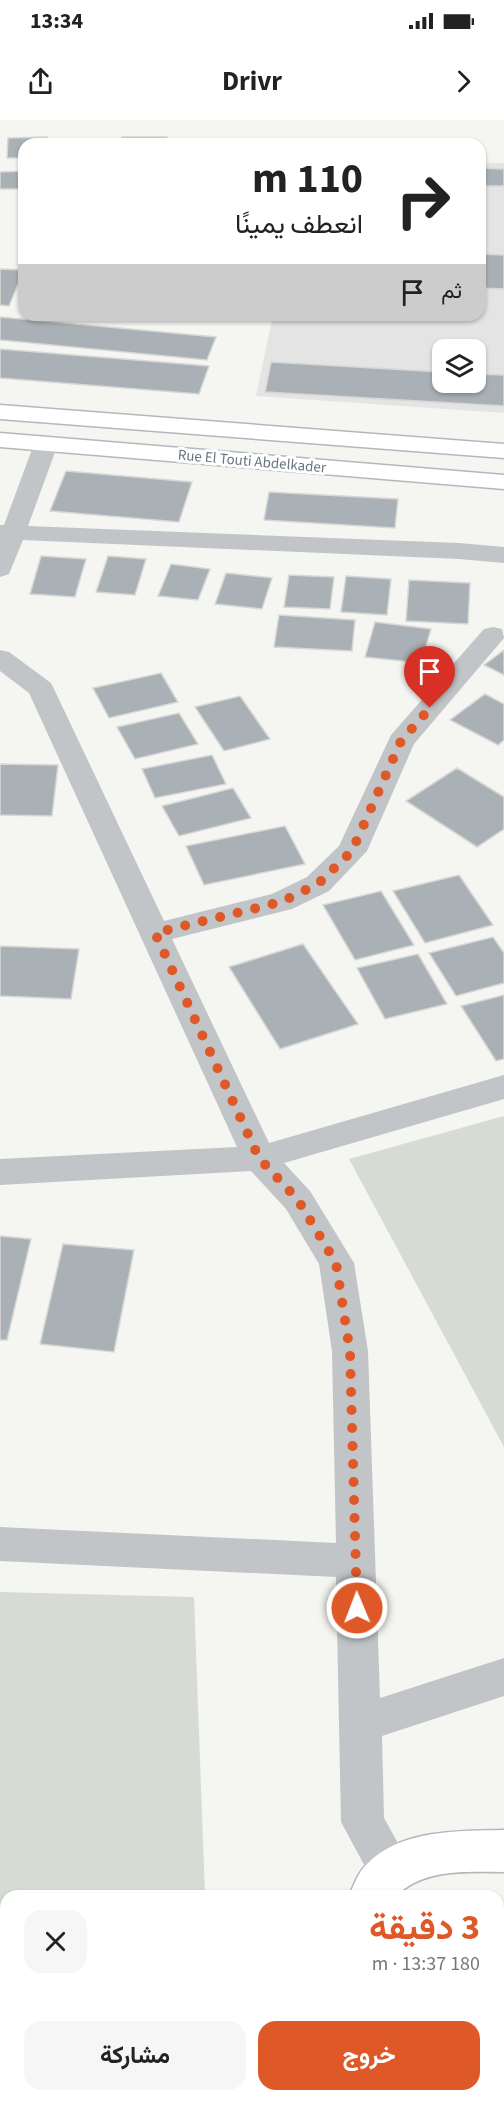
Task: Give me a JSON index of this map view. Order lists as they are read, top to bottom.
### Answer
{
  "streets": {
    "street": ["Rue El Touti Abdelkader"]
  },
  "page": {
    "status": "13:34",
    "header": "Drivr",
    "turn": ["110 m", "انعطف يمينًا"],
    "then": "ثم",
    "heading": ["3 دقيقة", "180 m · 13:37"],
    "buttons": ["خروج", "مشاركة"]
  }
}
